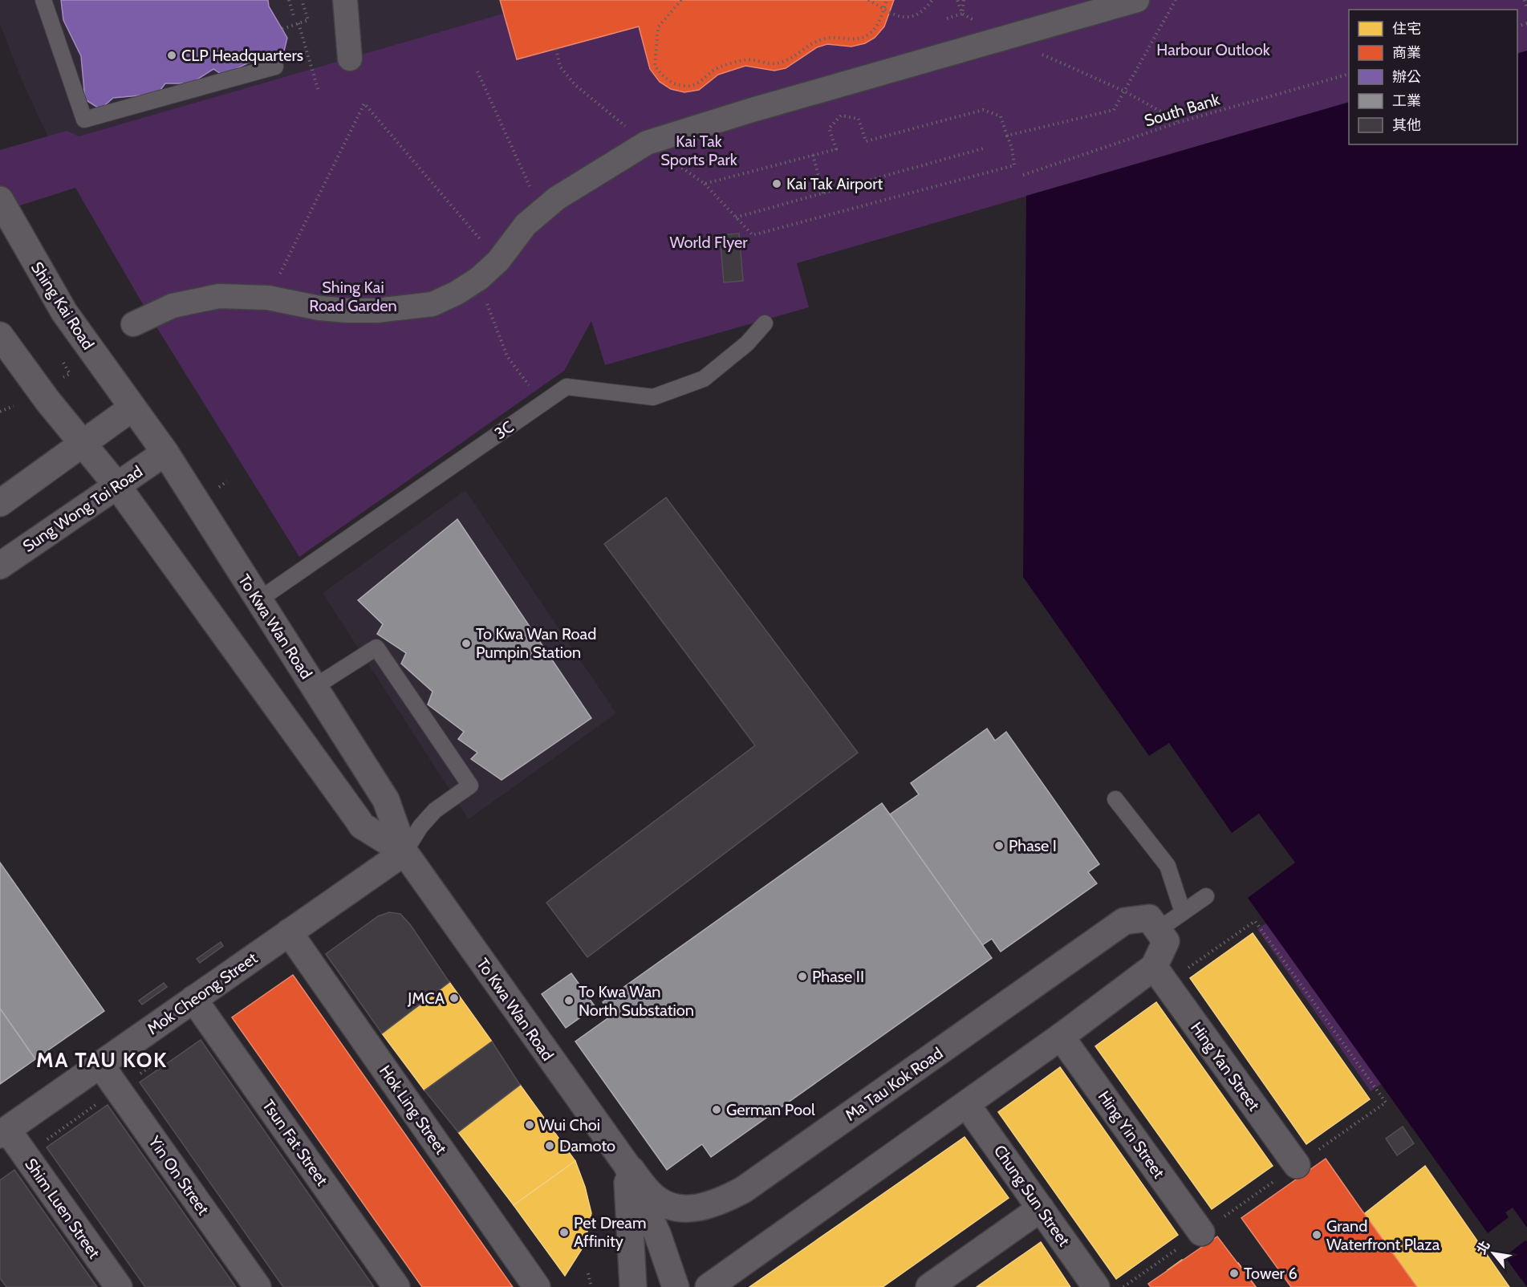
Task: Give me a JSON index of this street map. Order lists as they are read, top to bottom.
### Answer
{
  "streets": {
    "street": [
      "Shing Kai Road",
      "Sung Wong Toi Road",
      "To Kwa Wan Road",
      "Mok Cheong Street",
      "Hing Yan Street",
      "Ma Tau Kok Road",
      "Hok Ling Street",
      "Hing Yin Street",
      "Tsun Fat Street",
      "Yin On Street",
      "Chung Sun Street",
      "Shim Luen Street"
    ],
    "lane": ["3C"],
    "path": ["South Bank"]
  },
  "crossings": [
    ["Shing Kai Road", "To Kwa Wan Road"],
    ["3C", "To Kwa Wan Road"],
    ["Sung Wong Toi Road", "To Kwa Wan Road"],
    ["To Kwa Wan Road", "Mok Cheong Street"],
    ["To Kwa Wan Road", "Ma Tau Kok Road"],
    ["Mok Cheong Street", "Hok Ling Street"],
    ["Mok Cheong Street", "Tsun Fat Street"],
    ["Mok Cheong Street", "Yin On Street"],
    ["Mok Cheong Street", "Shim Luen Street"]
  ],
  "districts": ["MA TAU KOK"],
  "parks": [
    "Harbour Outlook",
    "Kai Tak Sports Park",
    "World Flyer",
    "Shing Kai Road Garden"
  ],
  "places": [
    "CLP Headquarters",
    "Kai Tak Airport",
    "To Kwa Wan Road Pumpin Station",
    "Phase I",
    "Phase II",
    "JMCA",
    "To Kwa Wan North Substation",
    "German Pool",
    "Wui Choi",
    "Damoto",
    "Pet Dream Affinity",
    "Grand Waterfront Plaza",
    "Tower 6"
  ],
  "legend": [
    "住宅",
    "商業",
    "辦公",
    "工業",
    "其他"
  ],
  "north": "top left"
}
